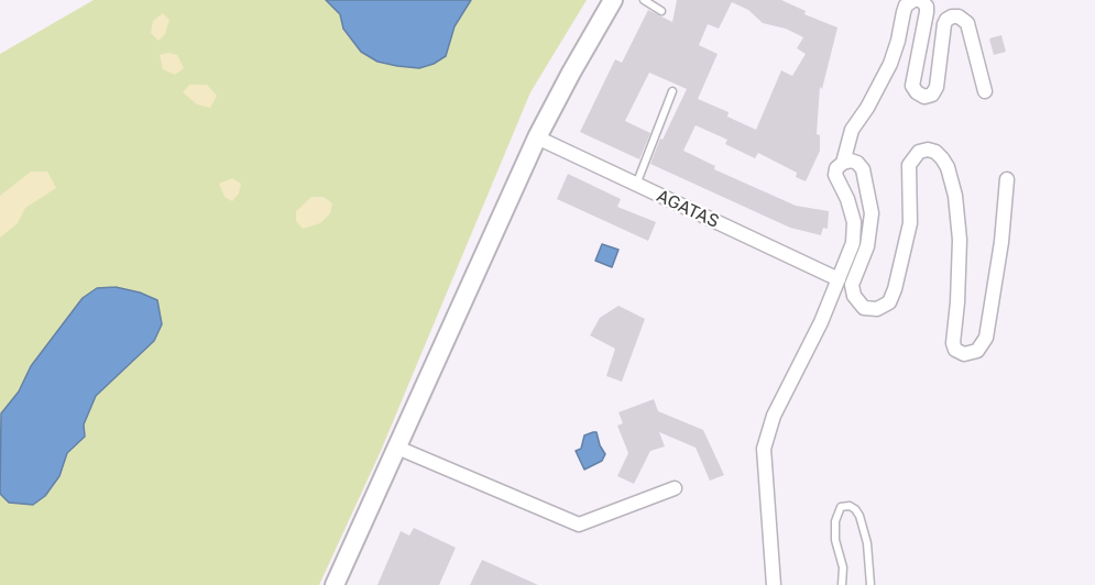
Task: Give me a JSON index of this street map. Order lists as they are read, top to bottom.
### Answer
{
  "streets": {
    "street": ["AGATAS"]
  }
}
